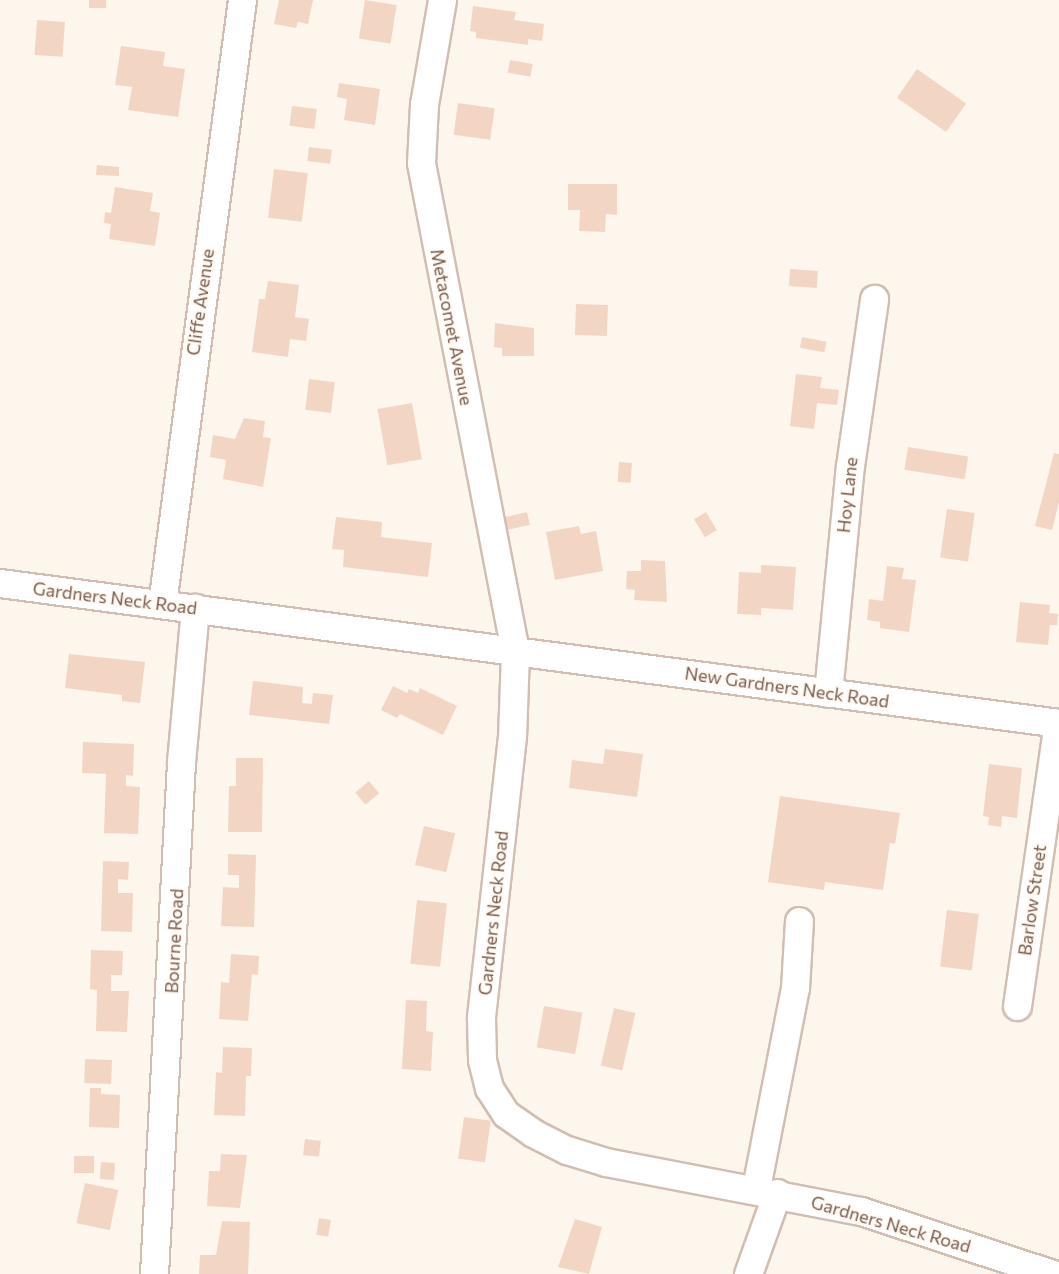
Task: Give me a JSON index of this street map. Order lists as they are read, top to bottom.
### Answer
{
  "streets": {
    "street": [
      "Cliffe Avenue",
      "Metacomet Avenue",
      "Hoy Lane",
      "Gardners Neck Road",
      "New Gardners Neck Road",
      "Barlow Street",
      "Bourne Road"
    ]
  },
  "crossings": [
    ["Cliffe Avenue", "Gardners Neck Road"],
    ["Metacomet Avenue", "Gardners Neck Road"],
    ["Metacomet Avenue", "New Gardners Neck Road"],
    ["Hoy Lane", "New Gardners Neck Road"],
    ["Gardners Neck Road", "New Gardners Neck Road"],
    ["Gardners Neck Road", "Bourne Road"],
    ["New Gardners Neck Road", "Barlow Street"]
  ]
}
